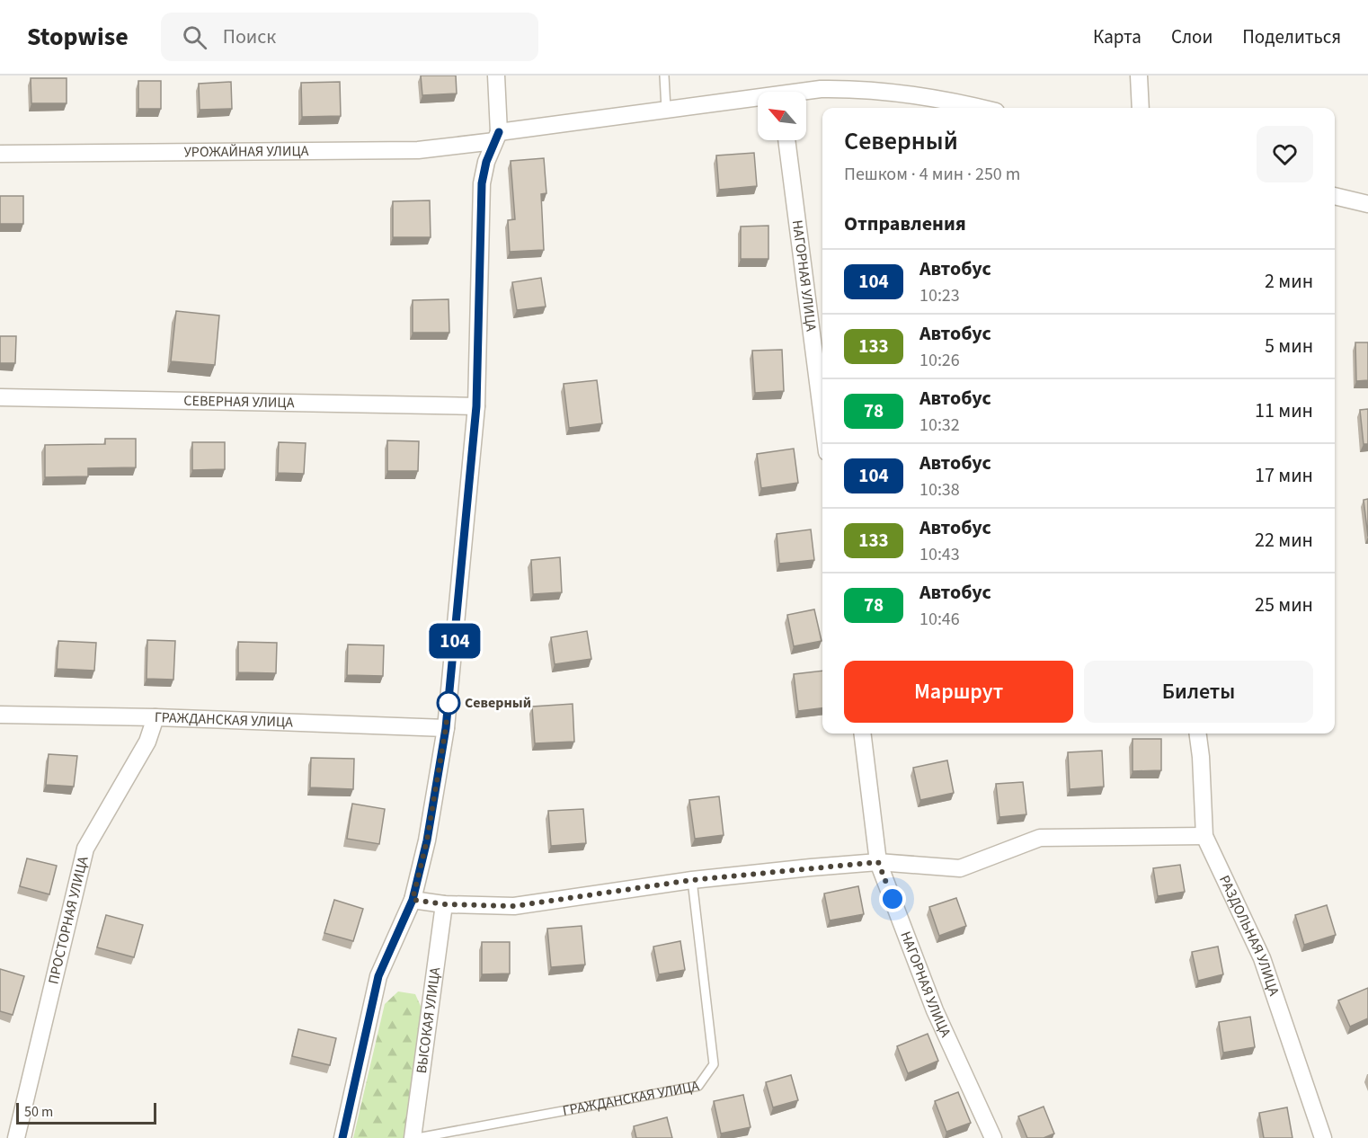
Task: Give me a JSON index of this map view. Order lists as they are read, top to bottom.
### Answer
{
  "streets": {
    "street": [
      "УРОЖАЙНАЯ УЛИЦА",
      "НАГОРНАЯ УЛИЦА",
      "СЕВЕРНАЯ УЛИЦА",
      "ГРАЖДАНСКАЯ УЛИЦА",
      "ПРОСТОРНАЯ УЛИЦА",
      "РАЗДОЛЬНАЯ УЛИЦА",
      "ВЫСОКАЯ УЛИЦА"
    ]
  },
  "crossings": [
    ["ГРАЖДАНСКАЯ УЛИЦА", "ПРОСТОРНАЯ УЛИЦА"]
  ],
  "places": ["Северный"],
  "lines": ["bus line 104"],
  "scale_bar": "50 m",
  "north": "top left",
  "page": {
    "header": "Stopwise",
    "search": "Поиск",
    "nav": ["Карта", "Слои", "Поделиться"],
    "on_map": "104",
    "heading": [
      ["Северный", "Пешком · 4 мин · 250 m"],
      "Отправления"
    ],
    "list": [
      {
        "mark": "104",
        "name": "Автобус",
        "note": "10:23",
        "value": "2 мин"
      },
      {
        "mark": "133",
        "name": "Автобус",
        "note": "10:26",
        "value": "5 мин"
      },
      {
        "mark": "78",
        "name": "Автобус",
        "note": "10:32",
        "value": "11 мин"
      },
      {
        "mark": "104",
        "name": "Автобус",
        "note": "10:38",
        "value": "17 мин"
      },
      {
        "mark": "133",
        "name": "Автобус",
        "note": "10:43",
        "value": "22 мин"
      },
      {
        "mark": "78",
        "name": "Автобус",
        "note": "10:46",
        "value": "25 мин"
      }
    ],
    "buttons": ["Маршрут", "Билеты"],
    "scale": "50 m"
  }
}
